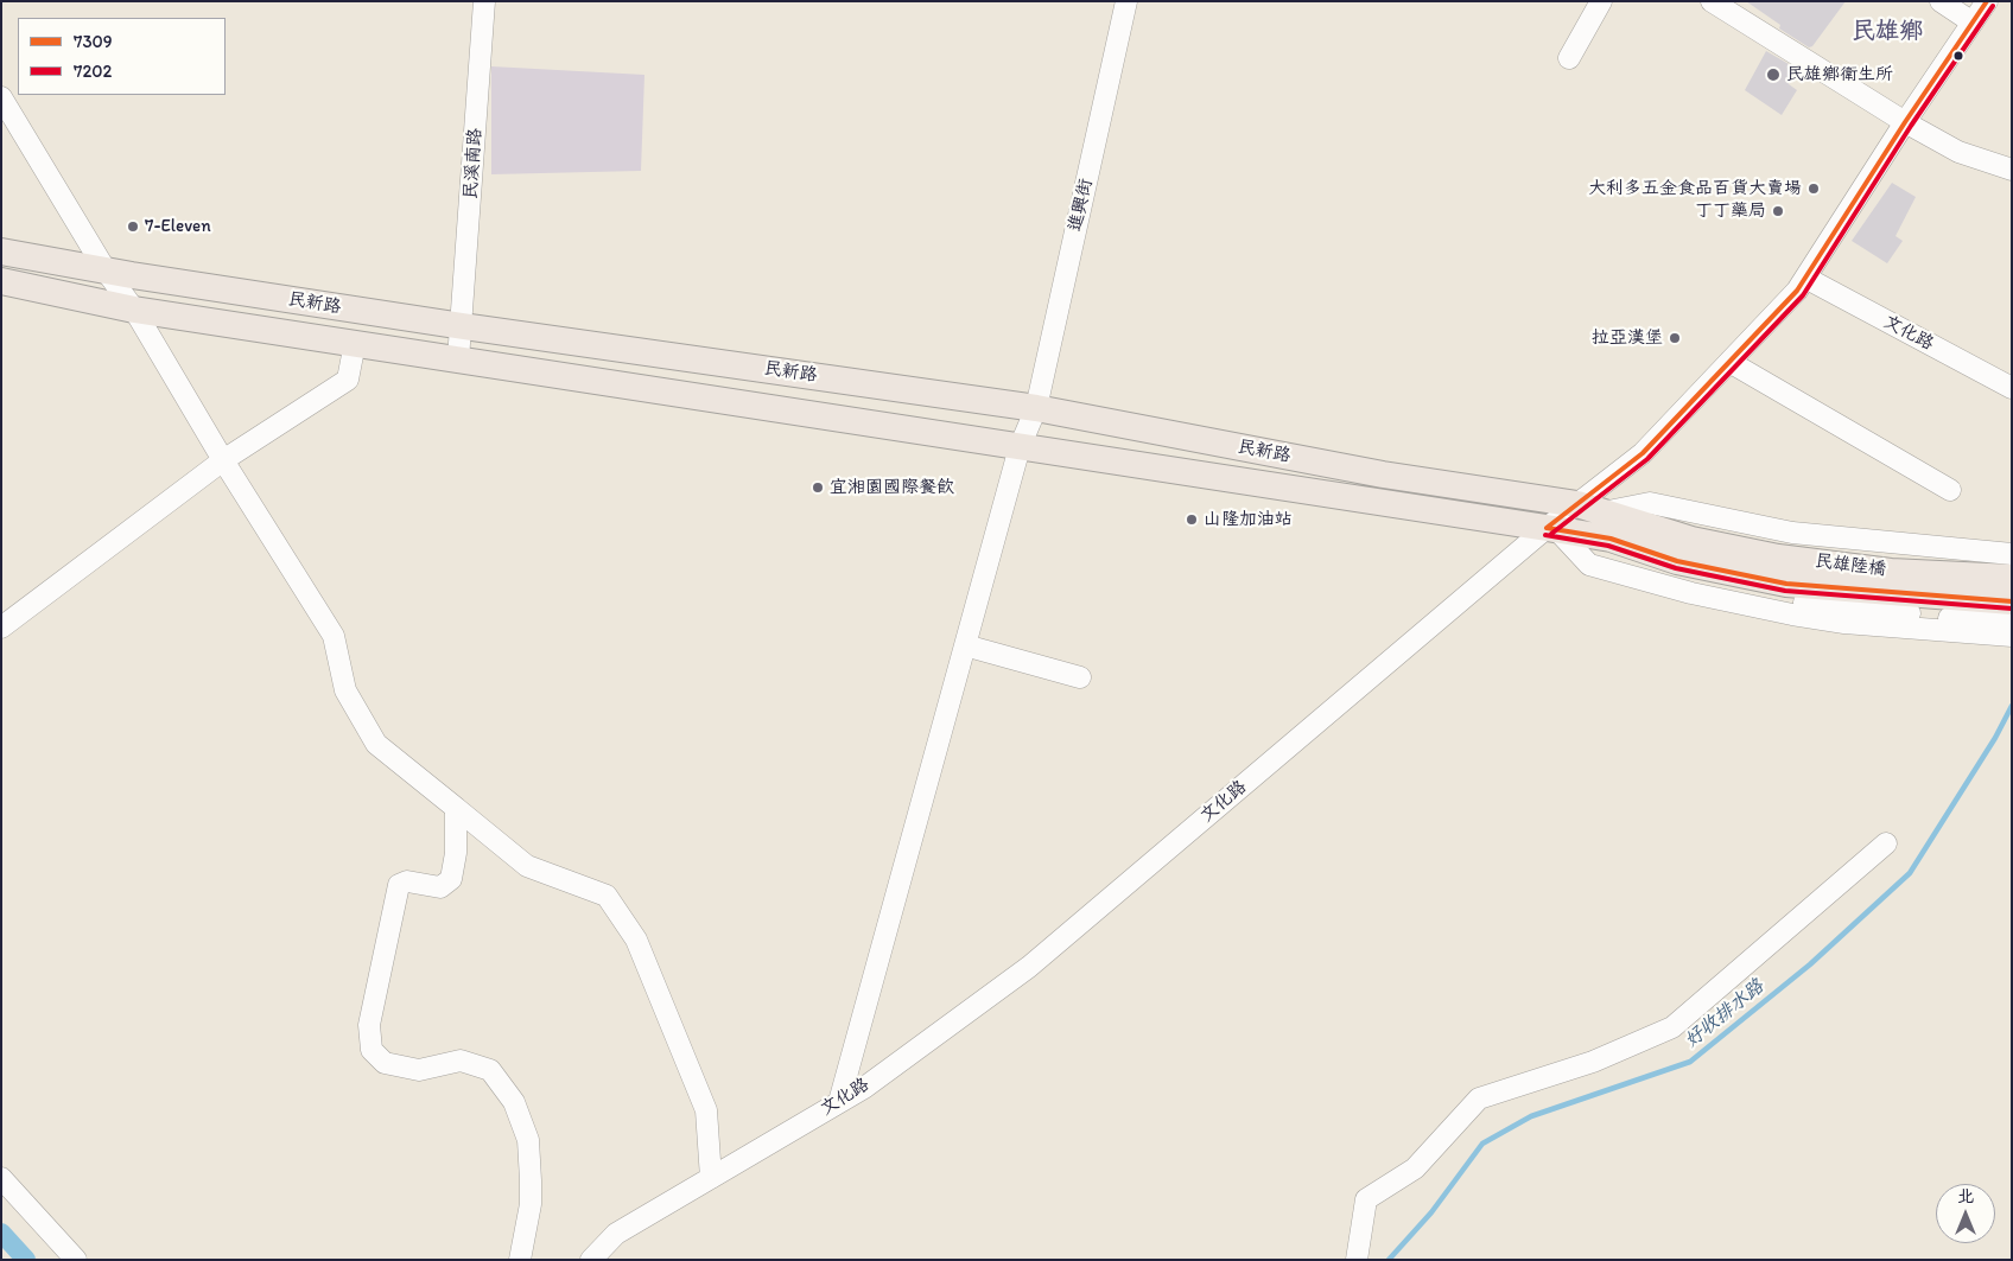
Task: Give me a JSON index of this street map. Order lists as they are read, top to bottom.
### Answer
{
  "streets": {
    "main road": ["民新路", "民雄陸橋"],
    "street": ["民溪南路", "進興街", "文化路"]
  },
  "crossings": [
    ["民溪南路", "民新路"],
    ["進興街", "民新路"],
    ["進興街", "文化路"],
    ["民新路", "文化路"],
    ["民新路", "民雄陸橋"]
  ],
  "districts": ["民雄鄉"],
  "water": ["好收排水路"],
  "places": [
    "民雄鄉衛生所",
    "大利多五金食品百貨大賣場",
    "丁丁藥局",
    "7-Eleven",
    "拉亞漢堡",
    "宜湘園國際餐飲",
    "山隆加油站"
  ],
  "lines": ["transit line 7309", "transit line 7202"],
  "legend": ["7309", "7202"],
  "north": "top"
}
